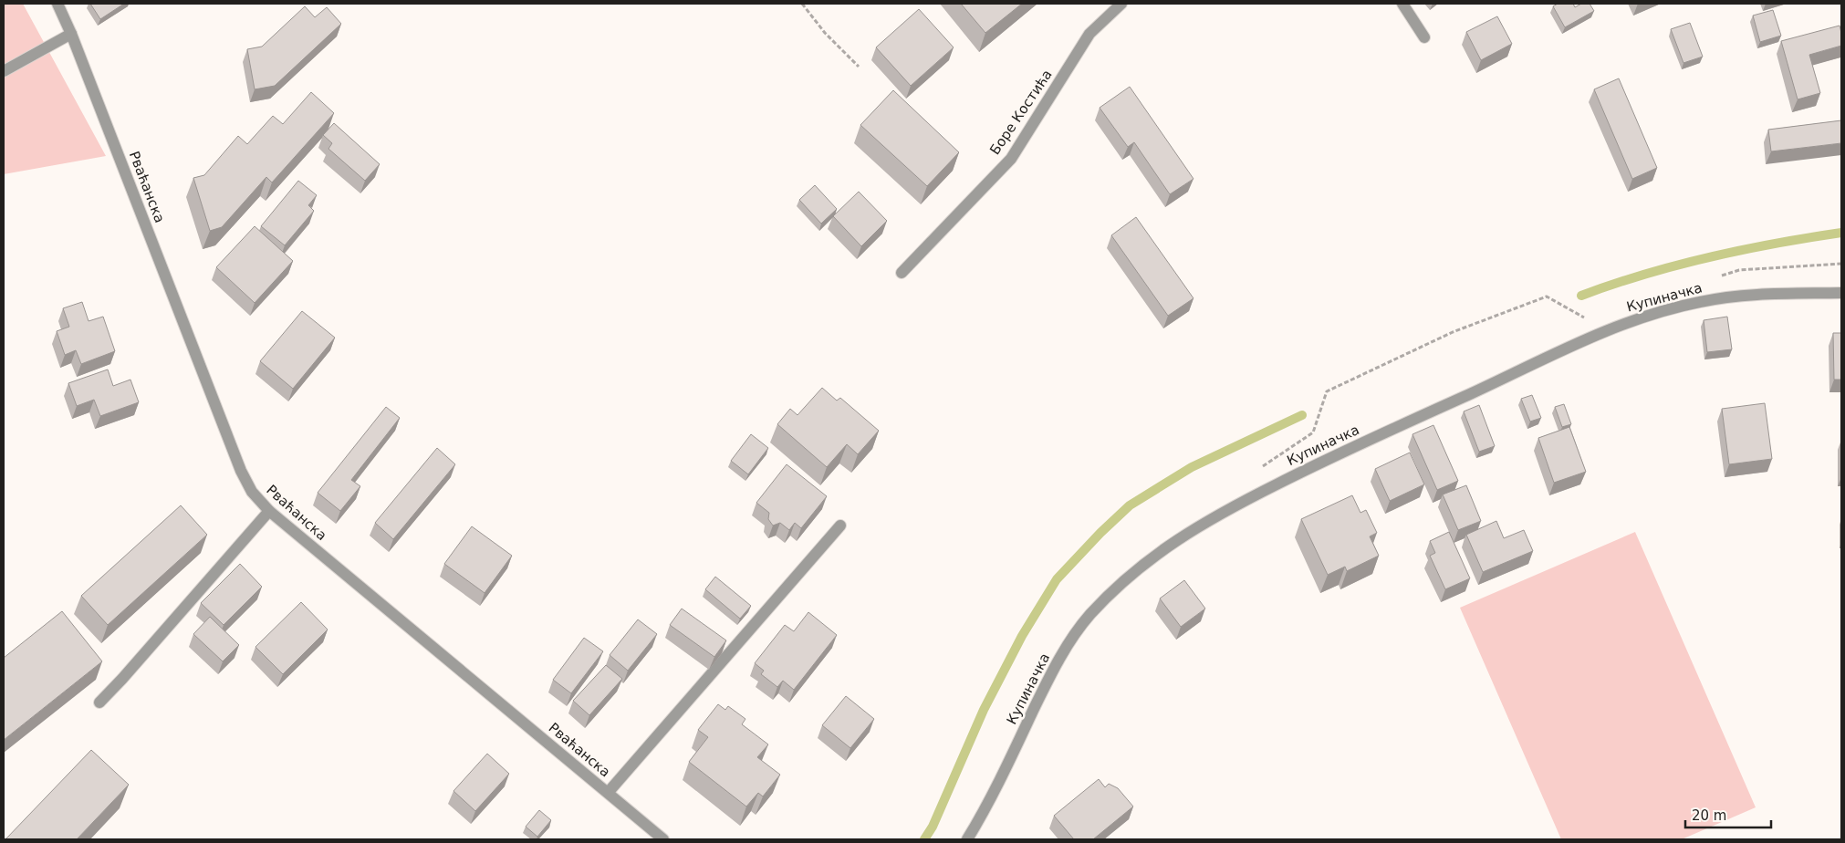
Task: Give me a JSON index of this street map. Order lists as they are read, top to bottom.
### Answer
{
  "streets": {
    "street": ["Боре Костића", "Рваћанска", "Купиначка"]
  },
  "scale_bar": "20 m"
}
